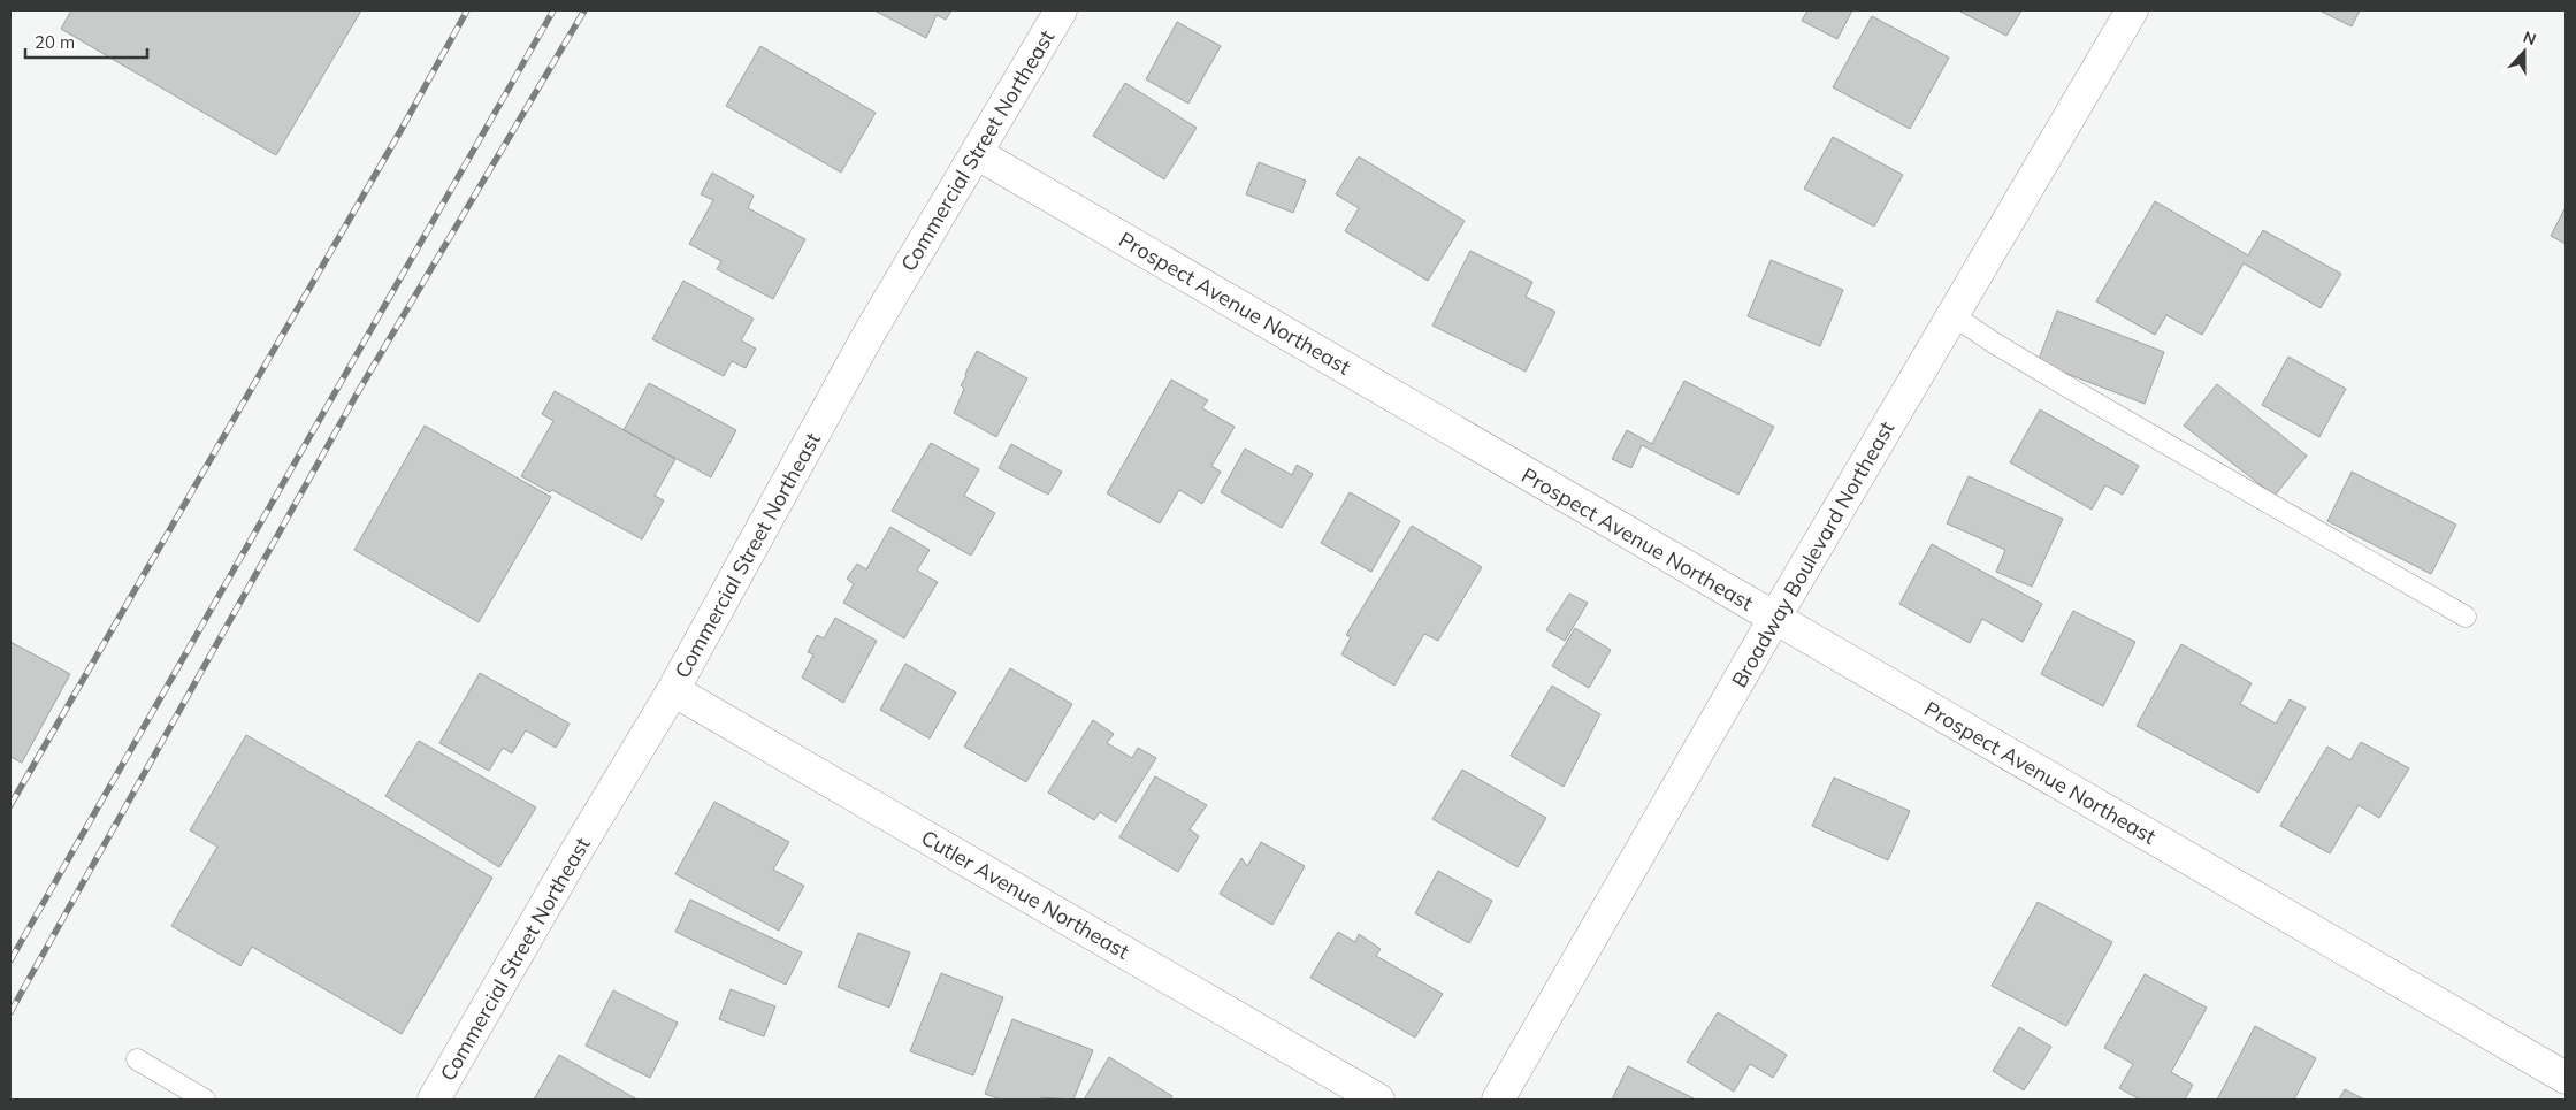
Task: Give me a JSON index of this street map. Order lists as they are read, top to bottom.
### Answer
{
  "streets": {
    "street": [
      "Commercial Street Northeast",
      "Prospect Avenue Northeast",
      "Broadway Boulevard Northeast",
      "Cutler Avenue Northeast"
    ]
  },
  "crossings": [
    ["Commercial Street Northeast", "Prospect Avenue Northeast"],
    ["Commercial Street Northeast", "Cutler Avenue Northeast"],
    ["Prospect Avenue Northeast", "Broadway Boulevard Northeast"]
  ],
  "scale_bar": "20 m",
  "north": "top"
}
